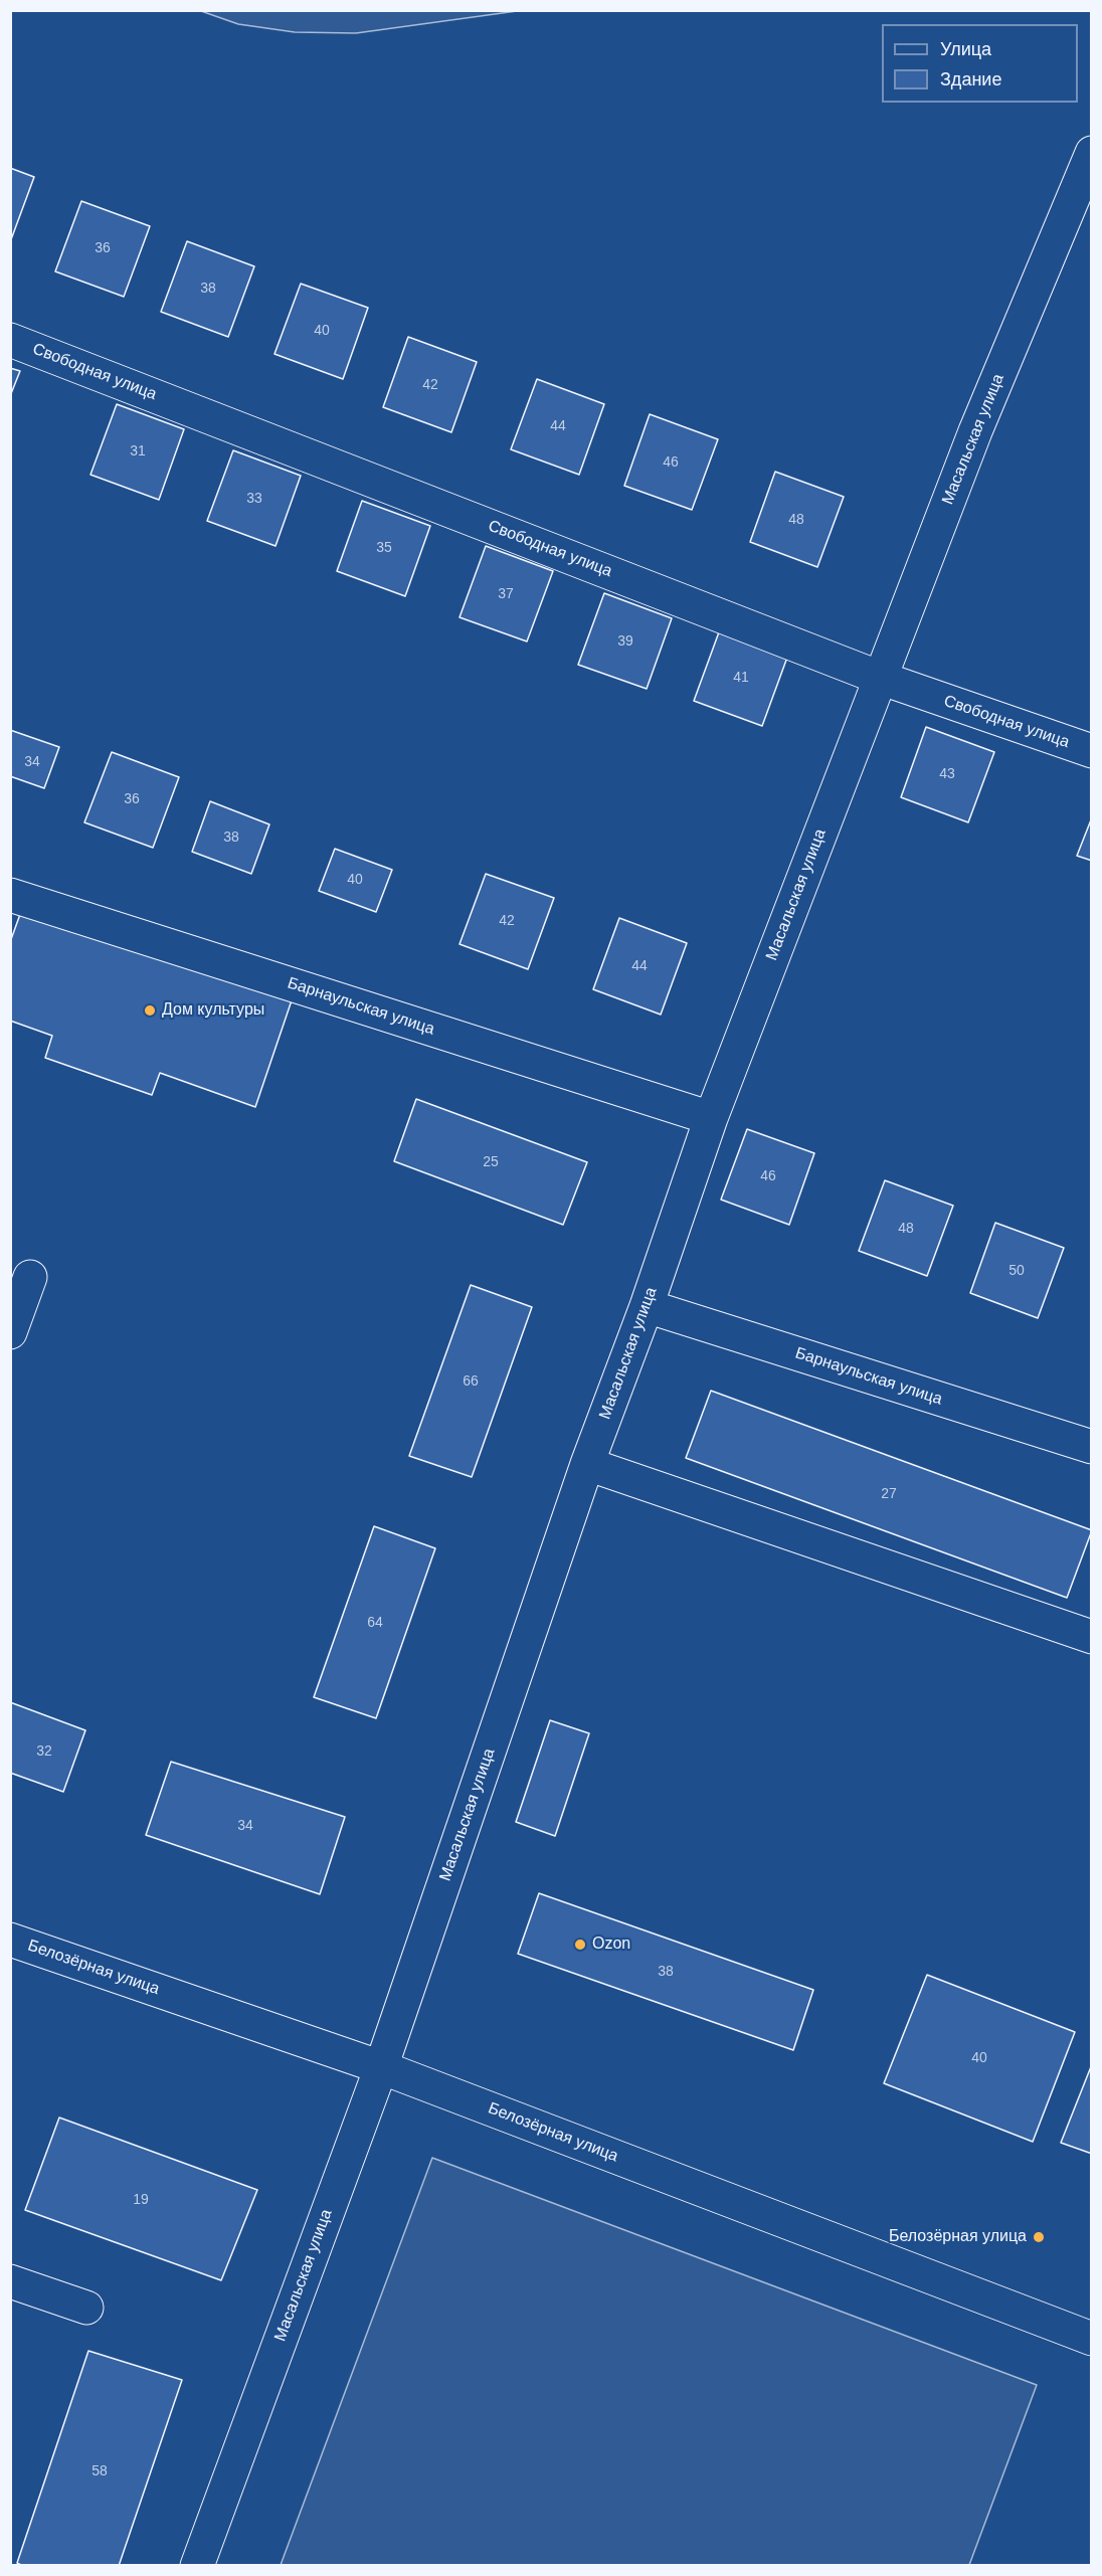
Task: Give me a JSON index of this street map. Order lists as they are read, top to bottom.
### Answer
{
  "streets": {
    "street": [
      "Свободная улица",
      "Масальская улица",
      "Барнаульская улица",
      "Белозёрная улица"
    ]
  },
  "crossings": [
    ["Свободная улица", "Масальская улица"],
    ["Масальская улица", "Барнаульская улица"],
    ["Масальская улица", "Белозёрная улица"]
  ],
  "places": ["Дом культуры", "Ozon", "Белозёрная улица"],
  "house_numbers": [
    "36",
    "38",
    "40",
    "42",
    "44",
    "31",
    "46",
    "33",
    "48",
    "35",
    "37",
    "39",
    "41",
    "34",
    "43",
    "36",
    "38",
    "40",
    "42",
    "44",
    "25",
    "46",
    "48",
    "50",
    "66",
    "27",
    "64",
    "32",
    "34",
    "38",
    "40",
    "19",
    "58"
  ],
  "legend": ["Улица", "Здание"]
}
